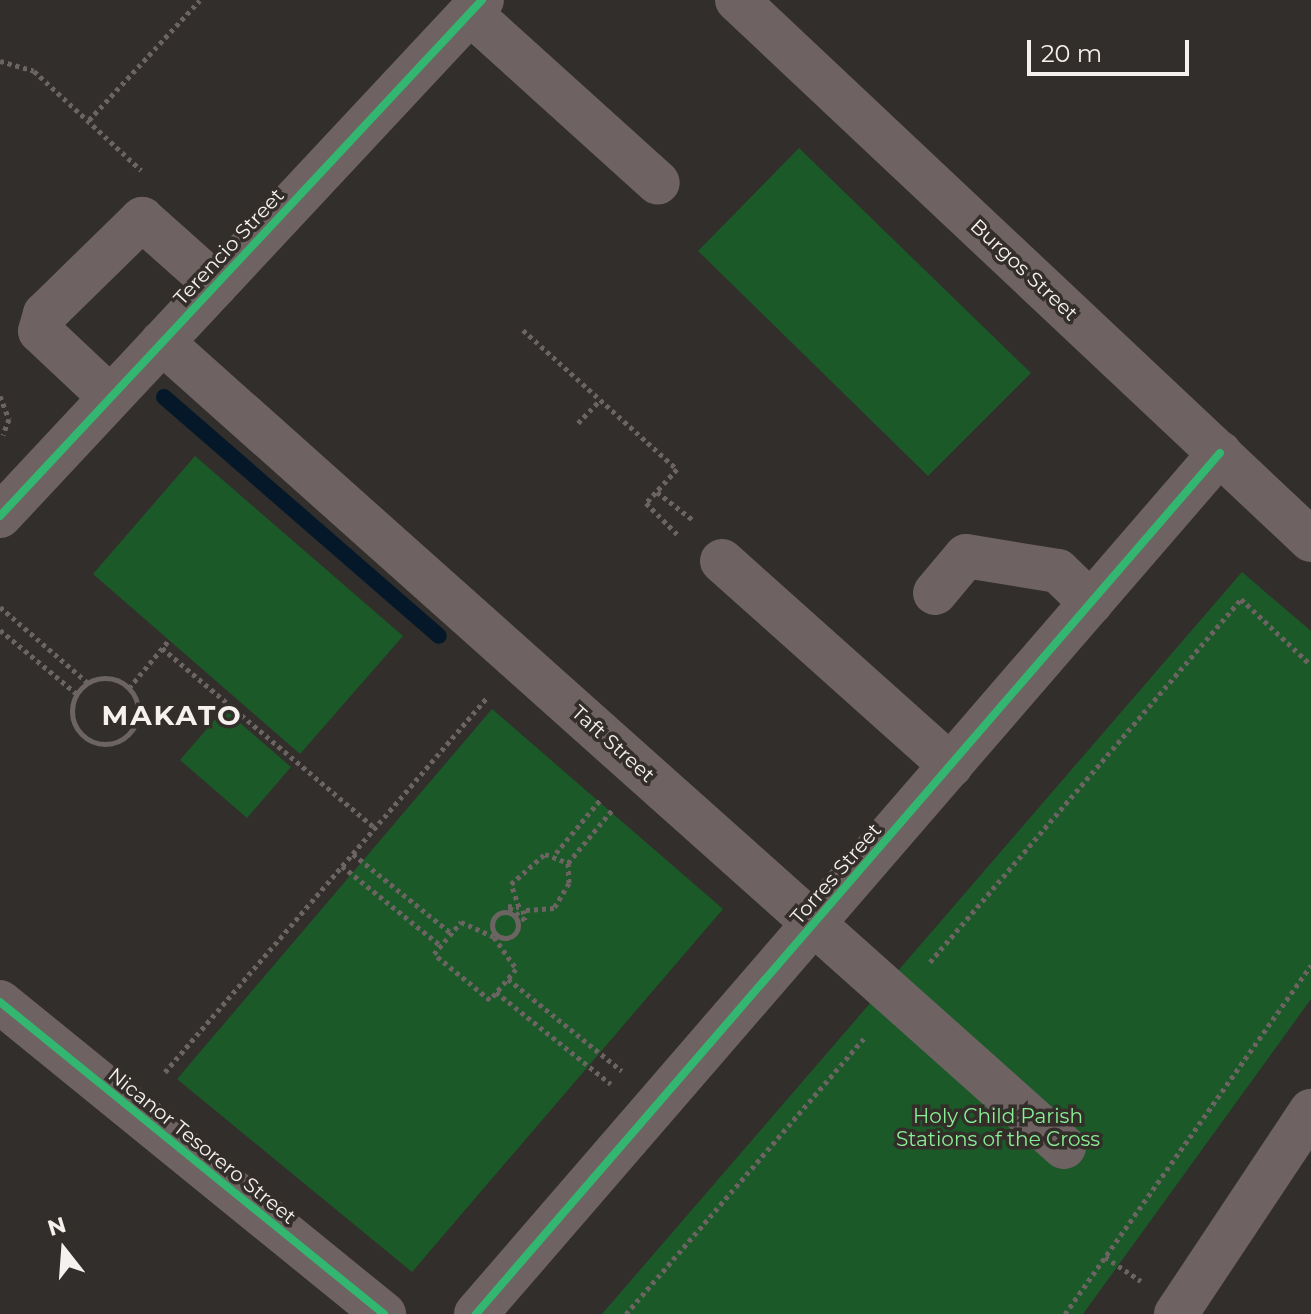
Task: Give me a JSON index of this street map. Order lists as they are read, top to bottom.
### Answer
{
  "streets": {
    "main road": ["Burgos Street"],
    "street": [
      "Terencio Street",
      "Taft Street",
      "Torres Street",
      "Nicanor Tesorero Street"
    ]
  },
  "crossings": [
    ["Terencio Street", "Taft Street"],
    ["Burgos Street", "Torres Street"],
    ["Taft Street", "Torres Street"]
  ],
  "districts": ["MAKATO"],
  "parks": ["Holy Child Parish Stations of the Cross"],
  "scale_bar": "20 m",
  "north": "top"
}
